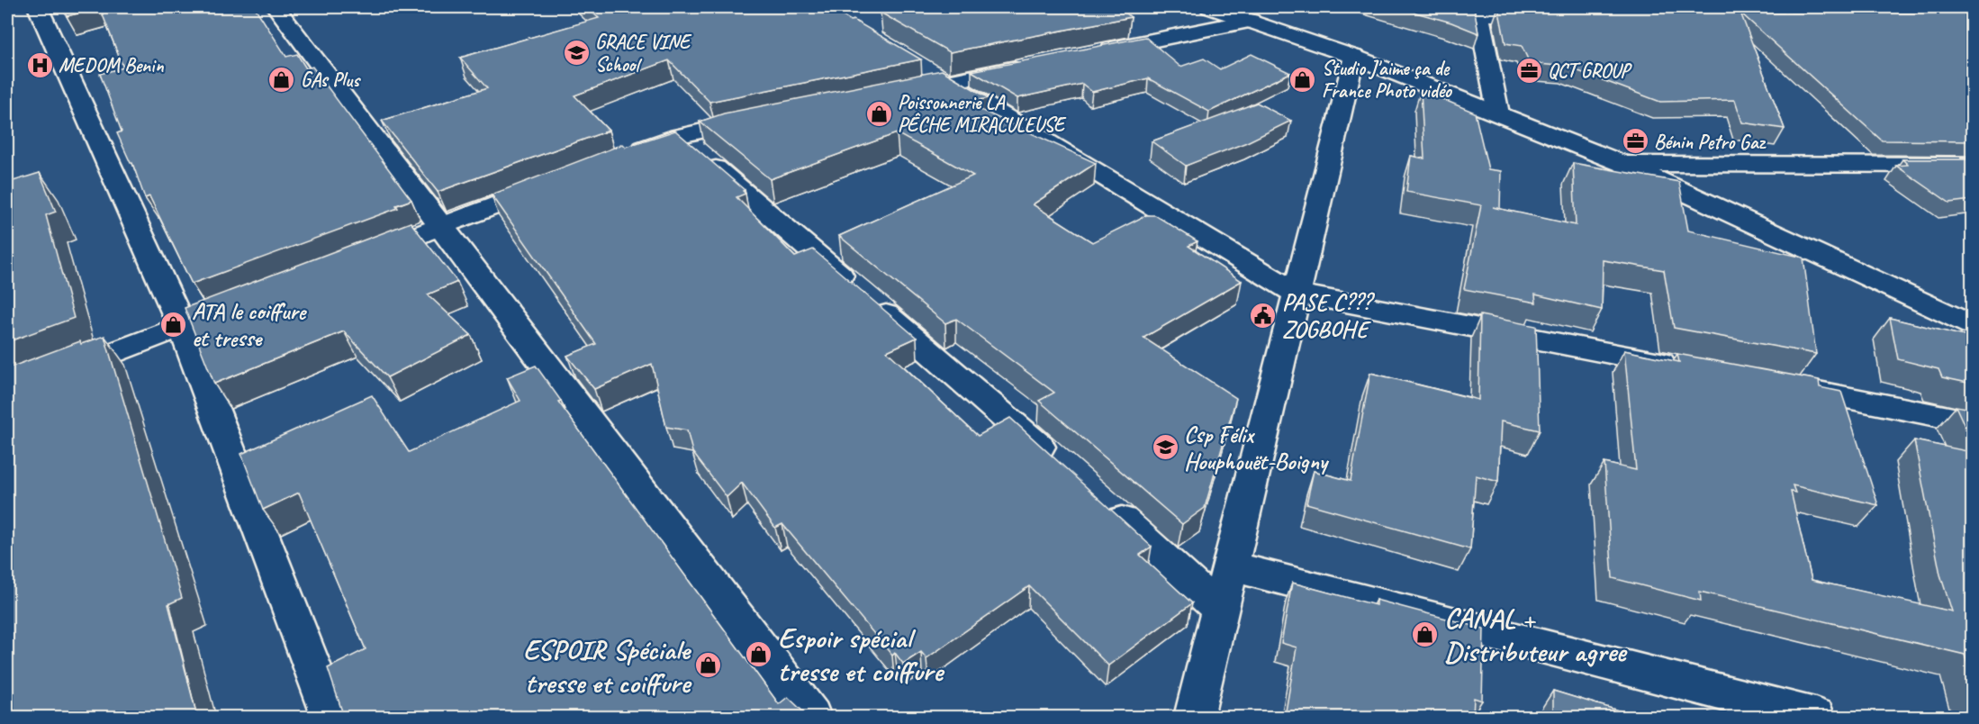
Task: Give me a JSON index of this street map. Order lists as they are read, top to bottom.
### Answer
{
  "places": {
    "school or university": ["GRACE VINE School", "Csp Félix Houphouët-Boigny"],
    "hospital": ["MEDOM Benin"],
    "office": ["QCT GROUP", "Bénin Petro Gaz"],
    "shop": [
      "GAs Plus",
      "Studio J'aime ça de France Photo vidéo",
      "Poissonnerie LA PÊCHE MIRACULEUSE",
      "ATA le coiffure et tresse",
      "CANAL + Distributeur agree",
      "Espoir spécial tresse et coiffure",
      "ESPOIR Spéciale tresse et coiffure"
    ],
    "public building": ["PASE C??? ZOGBOHE"]
  }
}
